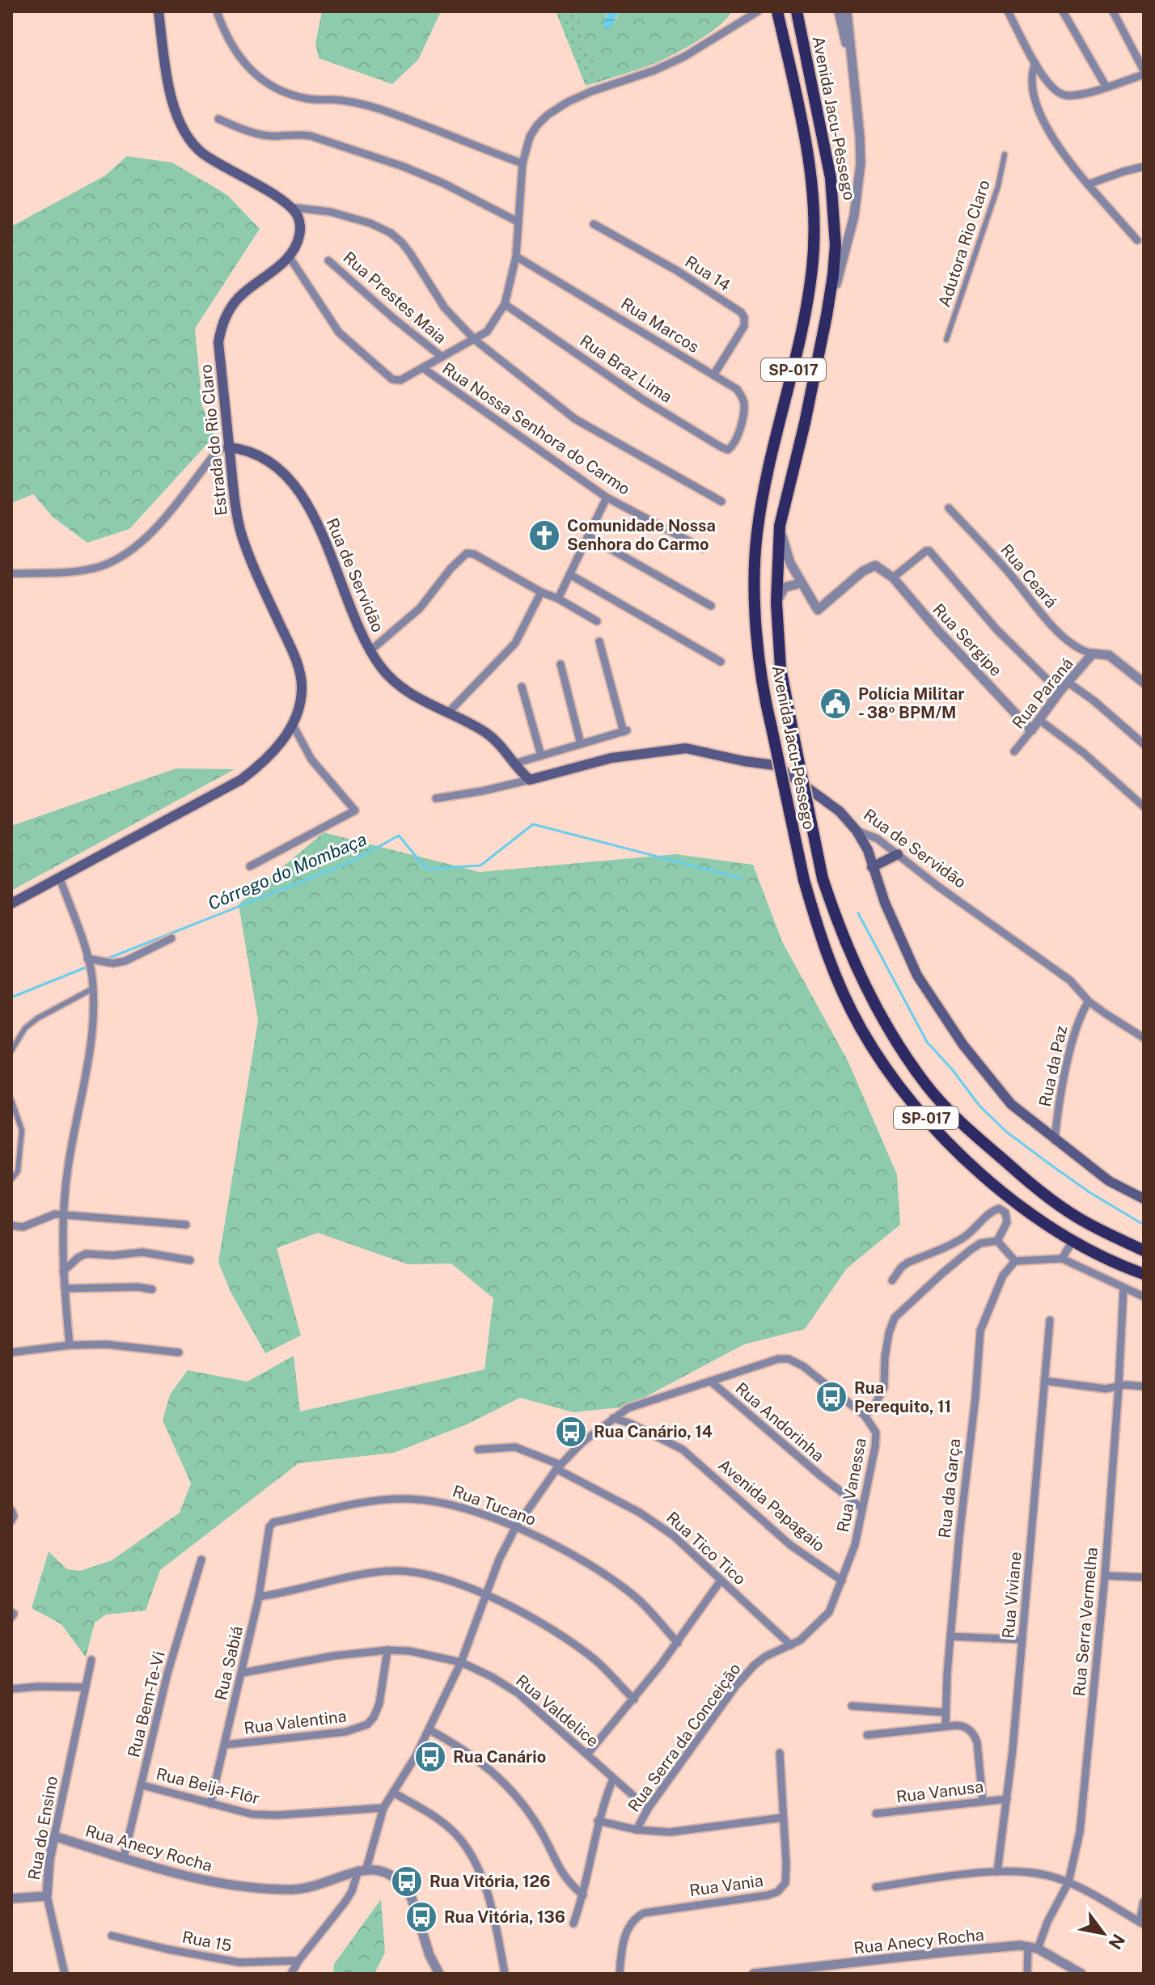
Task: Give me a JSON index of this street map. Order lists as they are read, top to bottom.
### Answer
{
  "streets": {
    "highway": ["Avenida Jacu-Pêssego", "SP-017"],
    "main road": ["Estrada do Rio Claro", "Rua de Servidão"],
    "street": [
      "Adutora Rio Claro",
      "Rua 14",
      "Rua Prestes Maia",
      "Rua Marcos",
      "Rua Braz Lima",
      "Rua Nossa Senhora do Carmo",
      "Rua Ceará",
      "Rua Sergipe",
      "Rua Paraná",
      "Rua da Paz",
      "Rua Andorinha",
      "Rua Vanessa",
      "Rua da Garça",
      "Rua Tucano",
      "Avenida Papagaio",
      "Rua Tico Tico",
      "Rua Viviane",
      "Rua Serra Vermelha",
      "Rua Sabiá",
      "Rua Bem-Te-Vi",
      "Rua Valdelice",
      "Rua Valentina",
      "Rua Serra da Conceição",
      "Rua Beija-Flôr",
      "Rua Vanusa",
      "Rua do Ensino",
      "Rua Anecy Rocha",
      "Rua Vania",
      "Rua 15"
    ]
  },
  "crossings": [
    ["Rua 14", "Rua Marcos"],
    ["Rua Marcos", "Rua Braz Lima"],
    ["Estrada do Rio Claro", "Rua de Servidão"],
    ["Rua de Servidão", "Rua da Paz"],
    ["Rua Ceará", "Rua Paraná"],
    ["Rua Sergipe", "Rua Paraná"],
    ["Rua Andorinha", "Rua Vanessa"],
    ["Rua Vanessa", "Avenida Papagaio"],
    ["Rua Vanessa", "Rua Tico Tico"],
    ["Rua Vanessa", "Rua Serra da Conceição"],
    ["Rua Tucano", "Rua Sabiá"],
    ["Rua Tico Tico", "Rua Serra da Conceição"],
    ["Rua Viviane", "Rua Vanusa"],
    ["Rua Serra Vermelha", "Rua Anecy Rocha"],
    ["Rua Sabiá", "Rua Valdelice"],
    ["Rua Sabiá", "Rua Valentina"],
    ["Rua Sabiá", "Rua Beija-Flôr"],
    ["Rua Bem-Te-Vi", "Rua Beija-Flôr"],
    ["Rua Bem-Te-Vi", "Rua Anecy Rocha"],
    ["Rua Valdelice", "Rua Valentina"],
    ["Rua Valdelice", "Rua Serra da Conceição"],
    ["Rua do Ensino", "Rua Anecy Rocha"]
  ],
  "water": ["Córrego do Mombaça"],
  "places": {
    "church": ["Comunidade Nossa Senhora do Carmo"],
    "public building": ["Polícia Militar - 38º BPM/M"],
    "bus stop": [
      "Rua Perequito, 11",
      "Rua Canário, 14",
      "Rua Canário",
      "Rua Vitória, 126",
      "Rua Vitória, 136"
    ]
  },
  "north": "bottom right"
}
